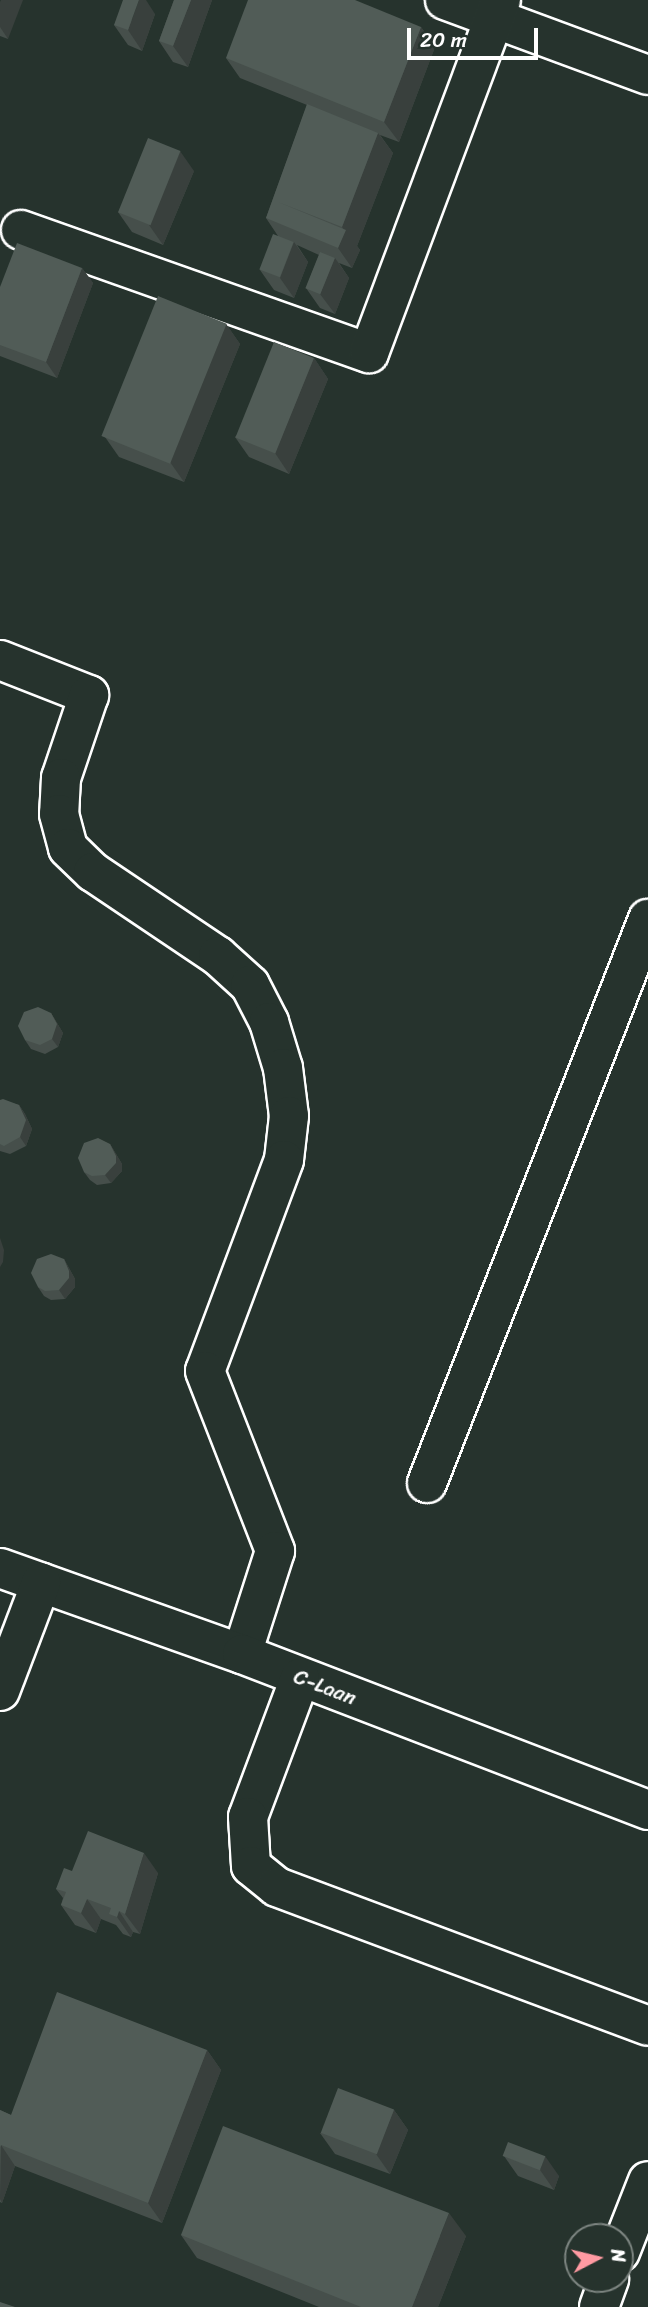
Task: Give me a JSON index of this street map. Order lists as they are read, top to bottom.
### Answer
{
  "streets": {
    "lane": ["C-Laan"]
  },
  "scale_bar": "20 m",
  "north": "right"
}
